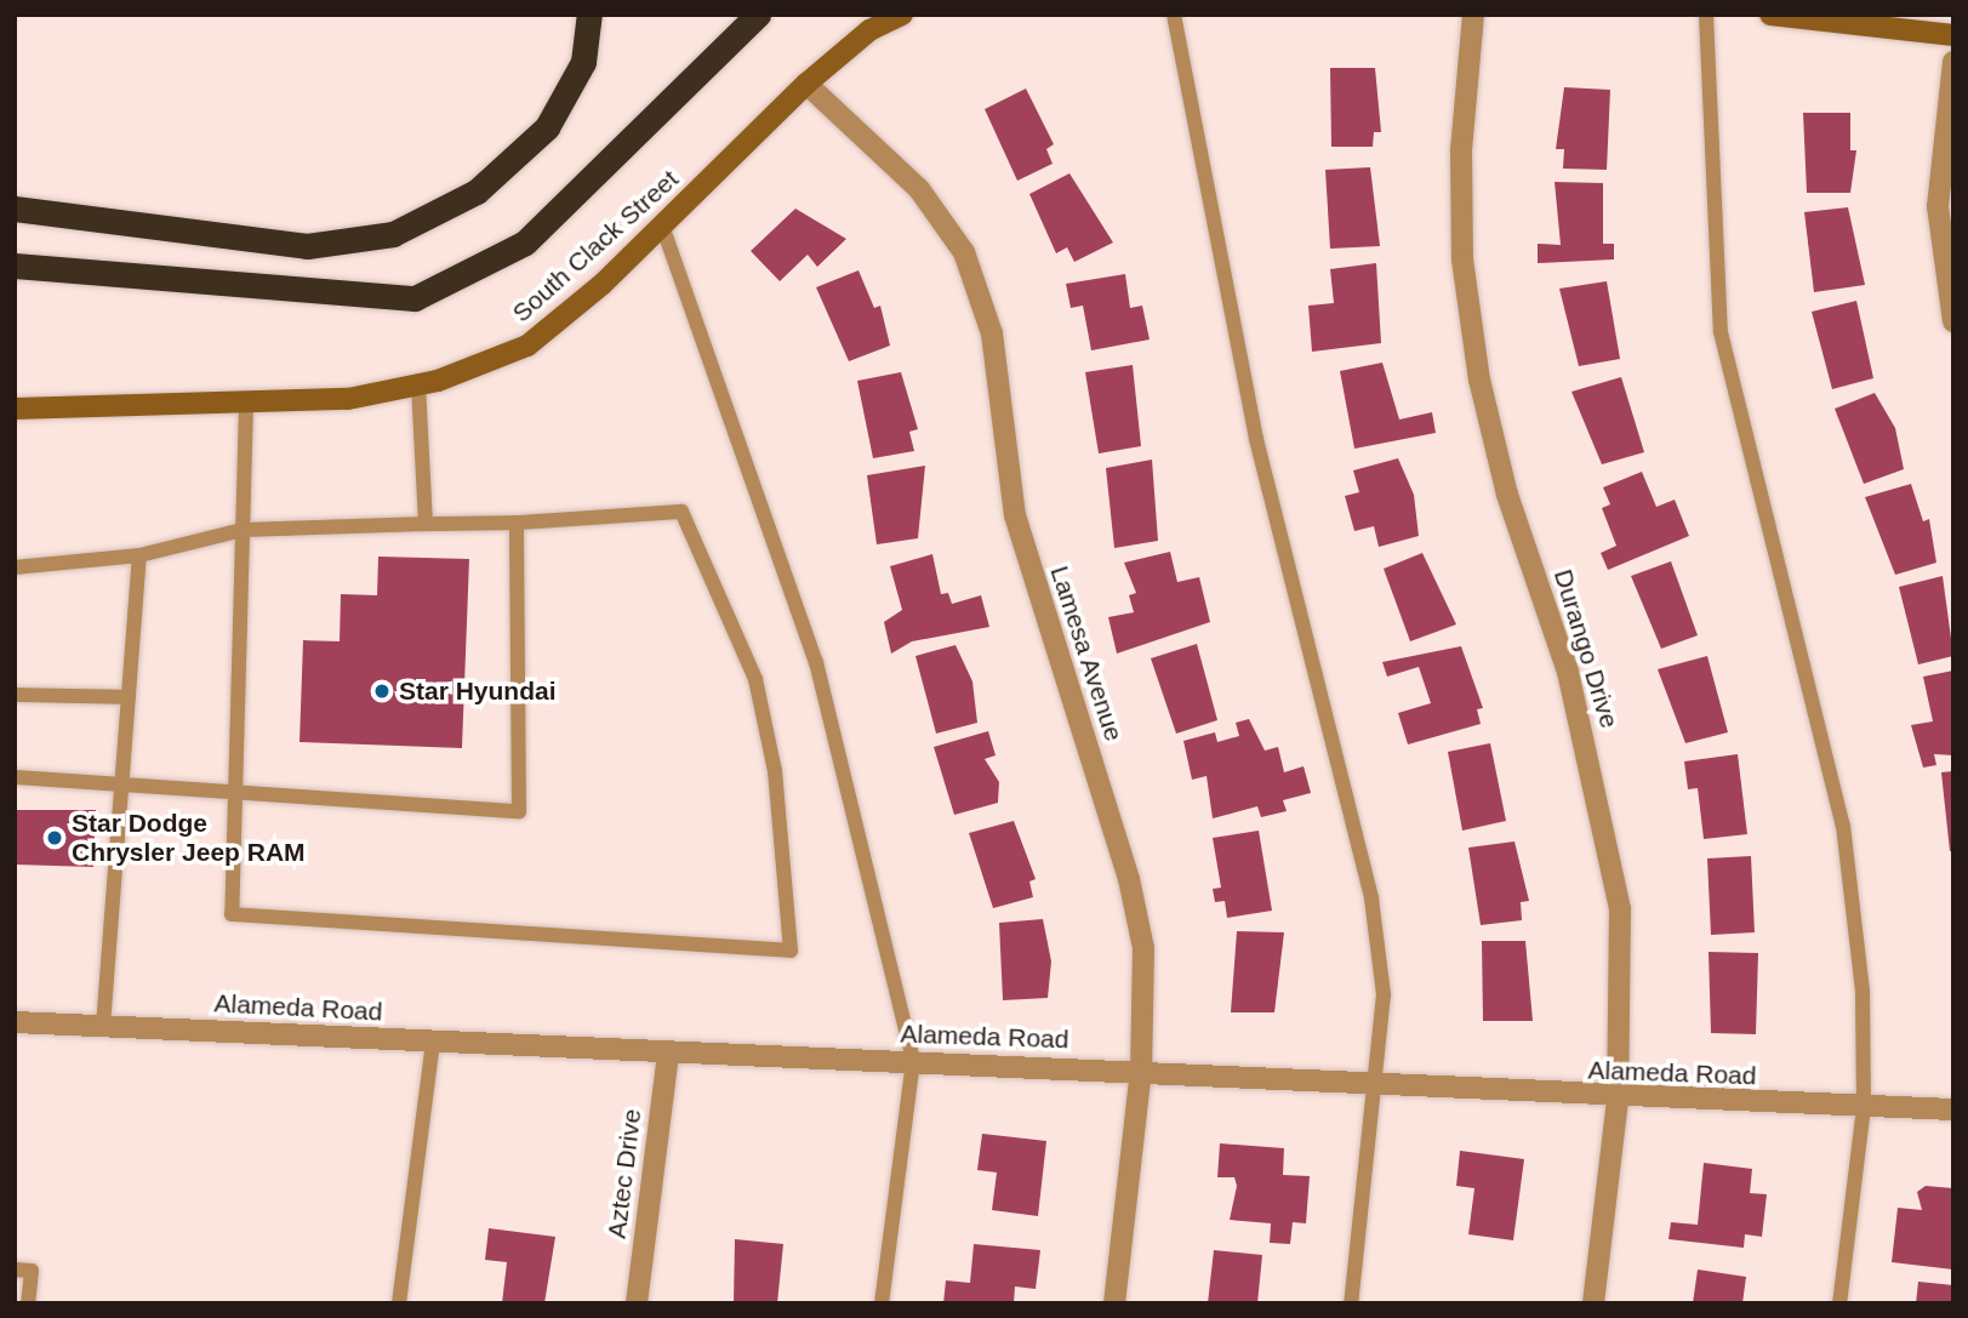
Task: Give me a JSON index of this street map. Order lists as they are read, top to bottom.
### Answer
{
  "streets": {
    "main road": ["South Clack Street"],
    "street": [
      "Durango Drive",
      "Lamesa Avenue",
      "Alameda Road",
      "Aztec Drive"
    ]
  },
  "crossings": [
    ["South Clack Street", "Lamesa Avenue"],
    ["Durango Drive", "Alameda Road"],
    ["Lamesa Avenue", "Alameda Road"],
    ["Alameda Road", "Aztec Drive"]
  ],
  "places": ["Star Hyundai", "Star Dodge Chrysler Jeep RAM"]
}
